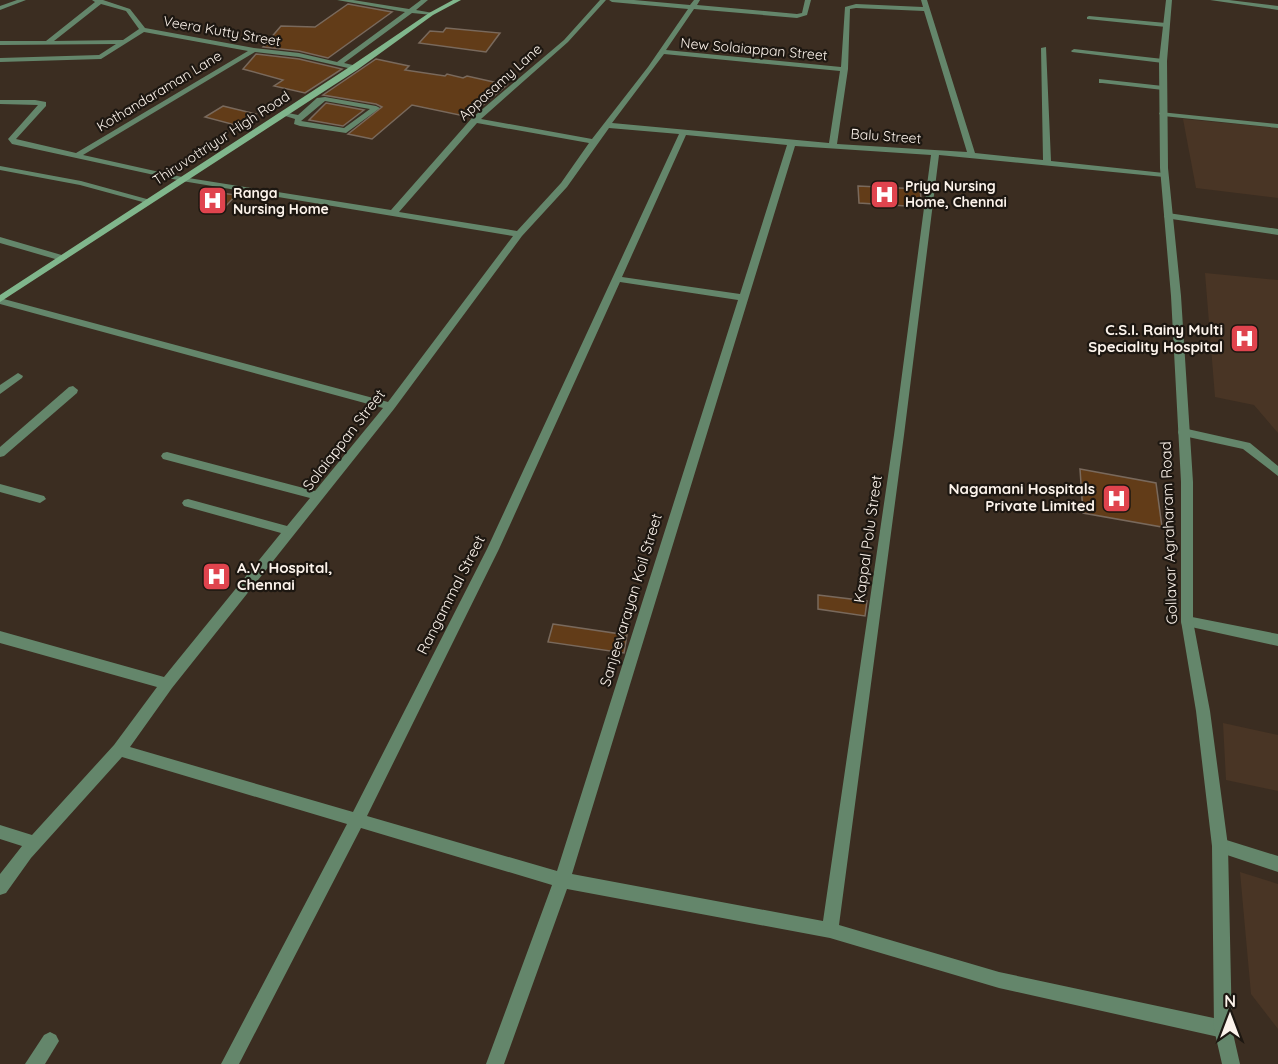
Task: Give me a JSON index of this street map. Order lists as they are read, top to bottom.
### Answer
{
  "streets": {
    "main road": ["Thiruvottriyur High Road"],
    "street": [
      "Veera Kutty Street",
      "New Solaiappan Street",
      "Appasamy Lane",
      "Kothandaraman Lane",
      "Balu Street",
      "Solaiappan Street",
      "Gollavar Agraharam Road",
      "Kappal Polu Street",
      "Rangammal Street",
      "Sanjeevarayan Koil Street"
    ]
  },
  "crossings": [
    ["Veera Kutty Street", "Kothandaraman Lane"],
    ["Veera Kutty Street", "Thiruvottriyur High Road"],
    ["New Solaiappan Street", "Solaiappan Street"],
    ["Balu Street", "Solaiappan Street"],
    ["Balu Street", "Gollavar Agraharam Road"],
    ["Balu Street", "Kappal Polu Street"],
    ["Balu Street", "Rangammal Street"],
    ["Balu Street", "Sanjeevarayan Koil Street"]
  ],
  "places": {
    "hospital": [
      "Priya Nursing Home, Chennai",
      "Ranga Nursing Home",
      "C.S.I. Rainy Multi Speciality Hospital",
      "Nagamani Hospitals Private Limited",
      "A.V. Hospital, Chennai"
    ]
  },
  "north": "top"
}
